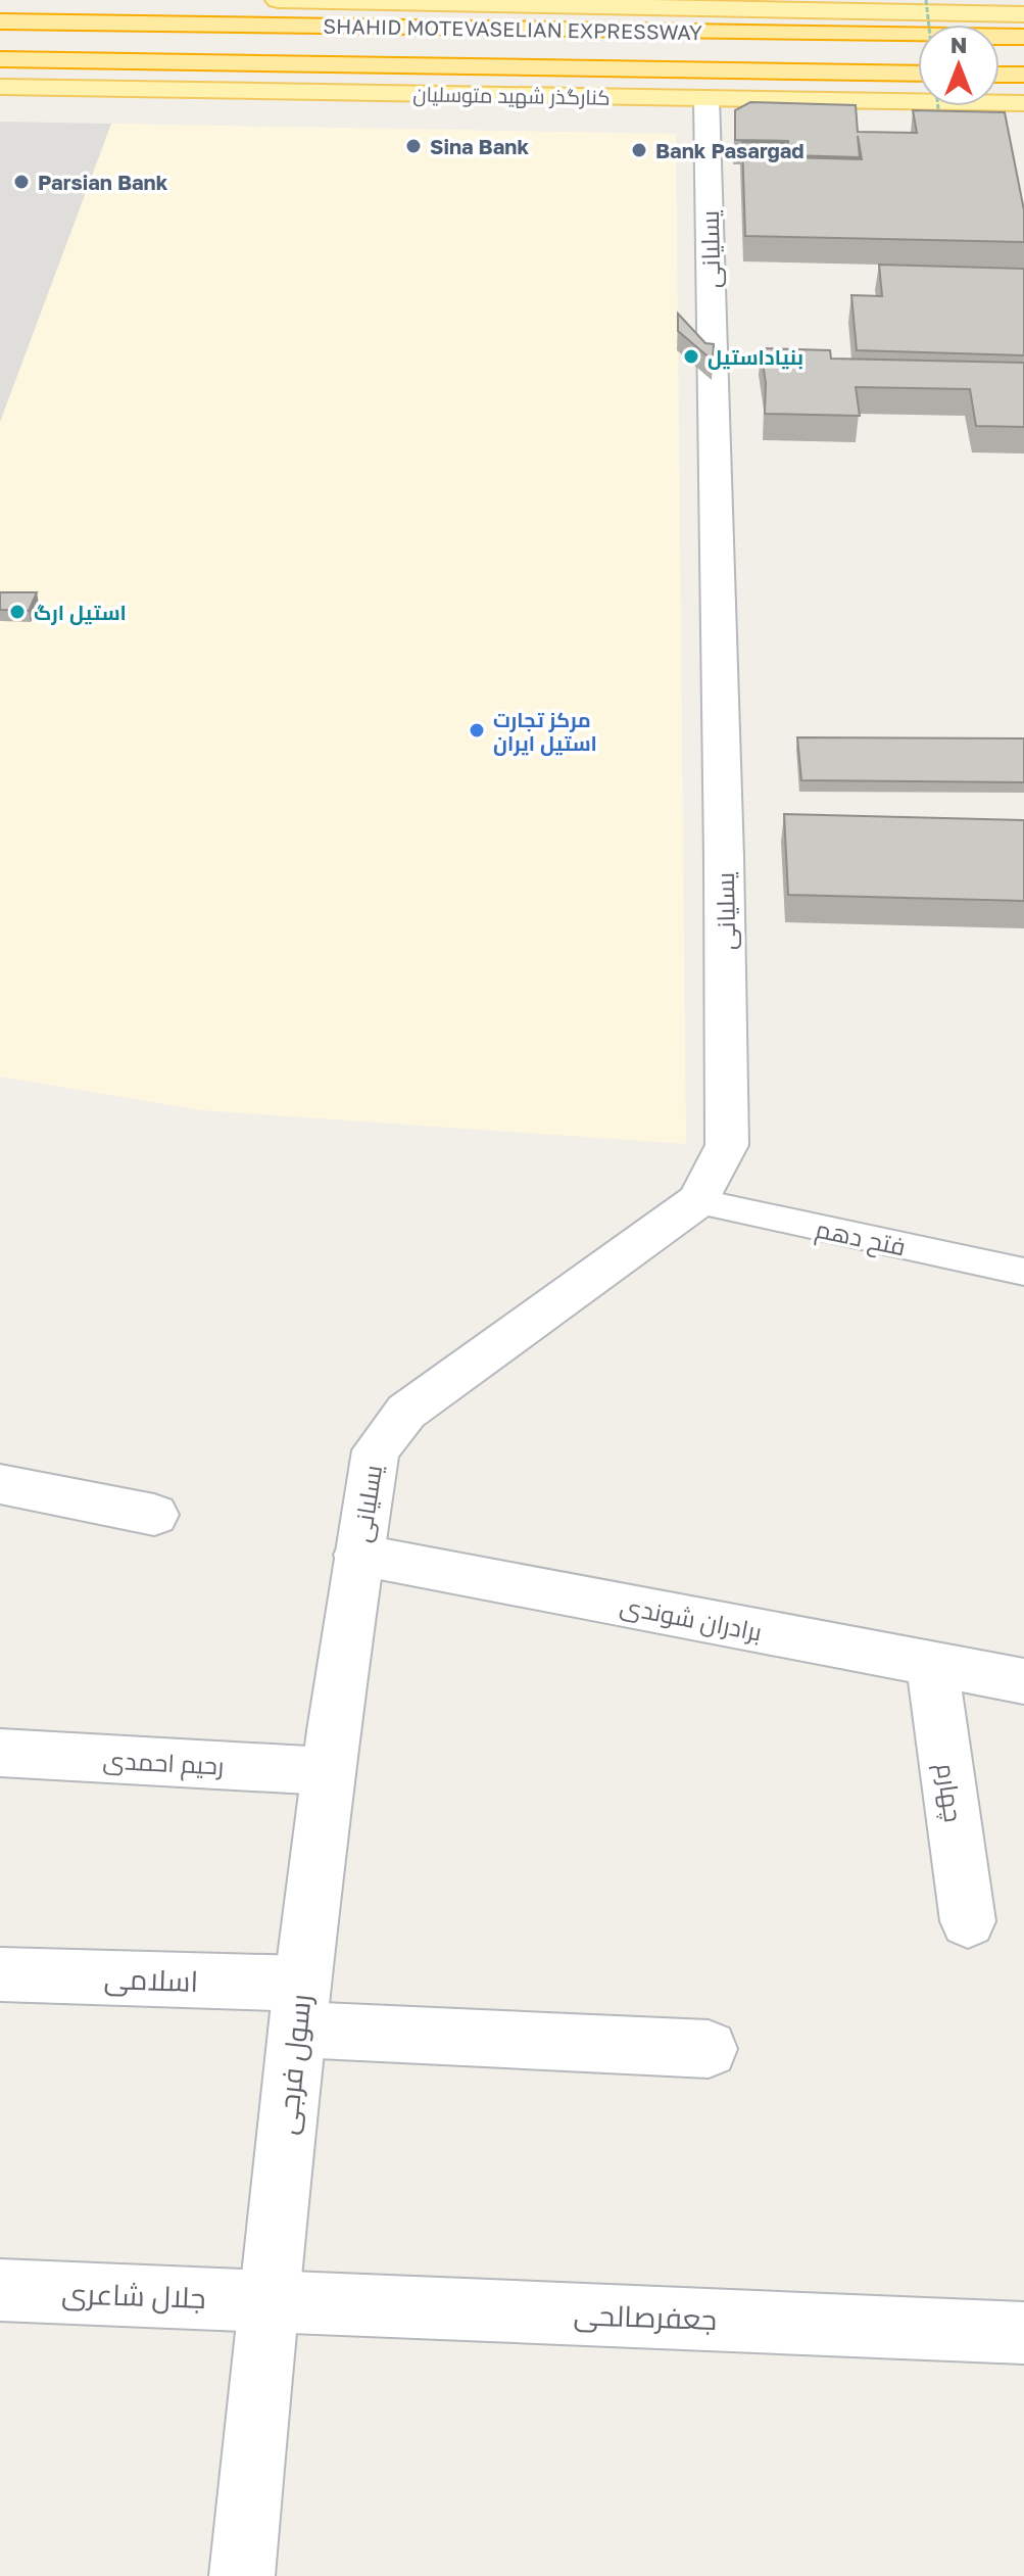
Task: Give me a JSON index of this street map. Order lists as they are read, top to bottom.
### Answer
{
  "streets": {
    "highway": ["SHAHID MOTEVASELIAN EXPRESSWAY"],
    "main road": ["کنارگذر شهید متوسلیان"],
    "street": [
      "یسلیانی",
      "برادران شوندی",
      "رحیم احمدی",
      "چهارم",
      "اسلامی",
      "رسول فرجی",
      "جلال شاعری",
      "جعفرصالحی"
    ],
    "lane": ["فتح دهم"]
  },
  "crossings": [
    ["کنارگذر شهید متوسلیان", "یسلیانی"],
    ["یسلیانی", "فتح دهم"],
    ["یسلیانی", "برادران شوندی"],
    ["یسلیانی", "رسول فرجی"],
    ["برادران شوندی", "چهارم"],
    ["برادران شوندی", "رسول فرجی"],
    ["رحیم احمدی", "رسول فرجی"],
    ["اسلامی", "رسول فرجی"],
    ["رسول فرجی", "جلال شاعری"],
    ["رسول فرجی", "جعفرصالحی"],
    ["جلال شاعری", "جعفرصالحی"]
  ],
  "places": [
    "Sina Bank",
    "Bank Pasargad",
    "Parsian Bank",
    "بنیاداستیل",
    "استیل ارگ",
    "مرکز تجارت استیل ایران"
  ],
  "north": "top"
}
